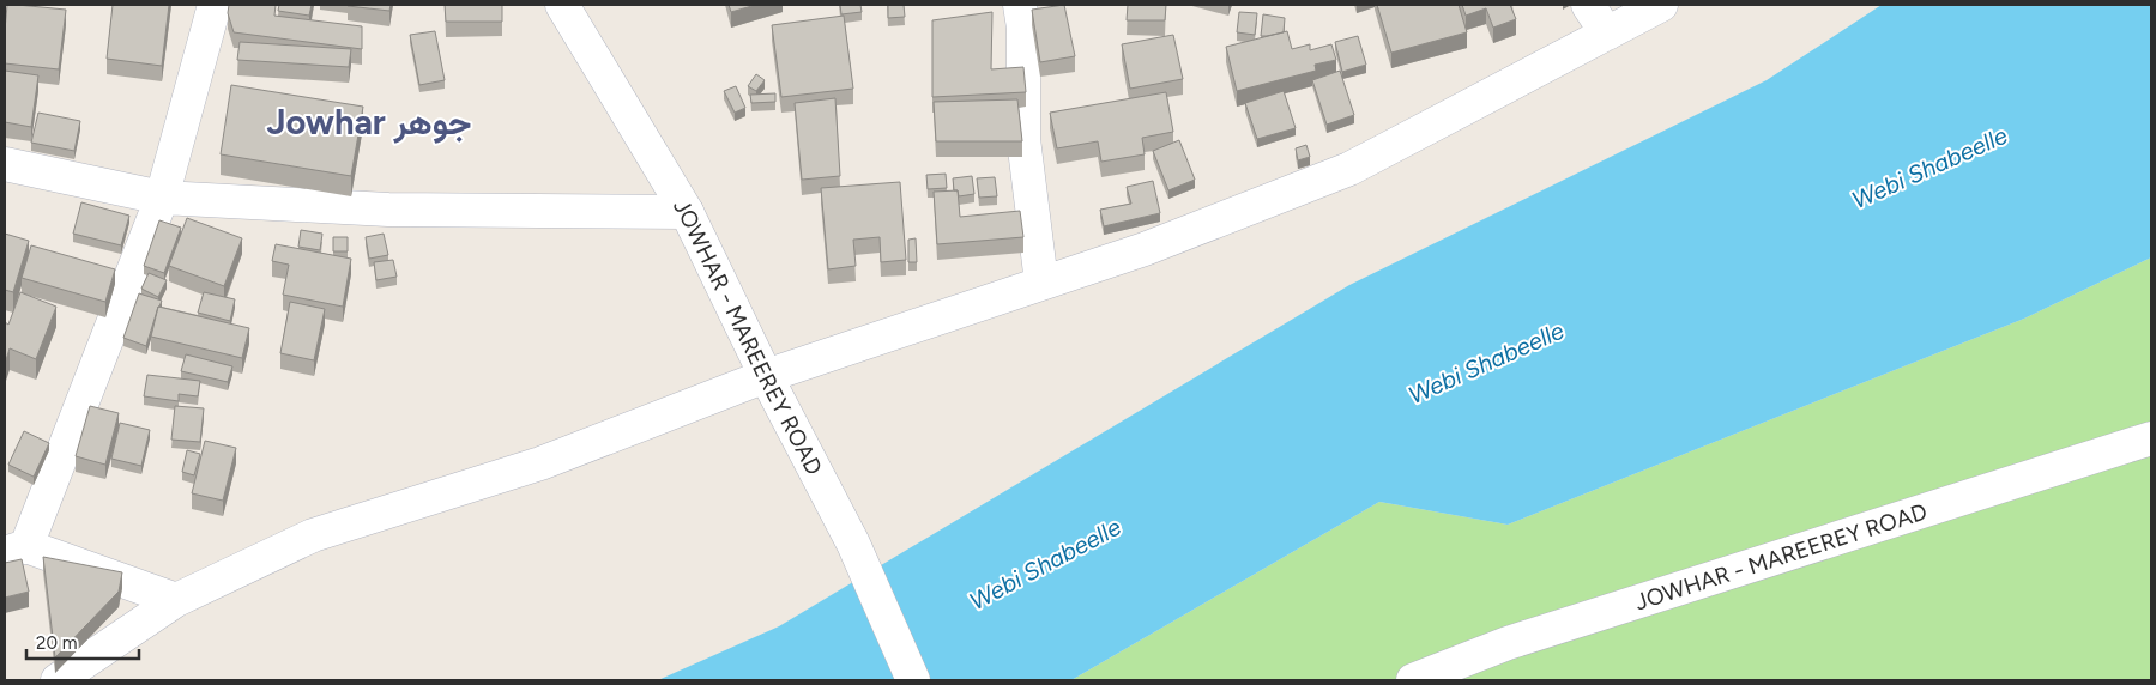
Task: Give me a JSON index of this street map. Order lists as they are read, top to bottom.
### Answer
{
  "streets": {
    "street": ["JOWHAR - MAREEREY ROAD"]
  },
  "districts": ["Jowhar جوهر"],
  "water": ["Webi Shabeelle"],
  "scale_bar": "20 m"
}
